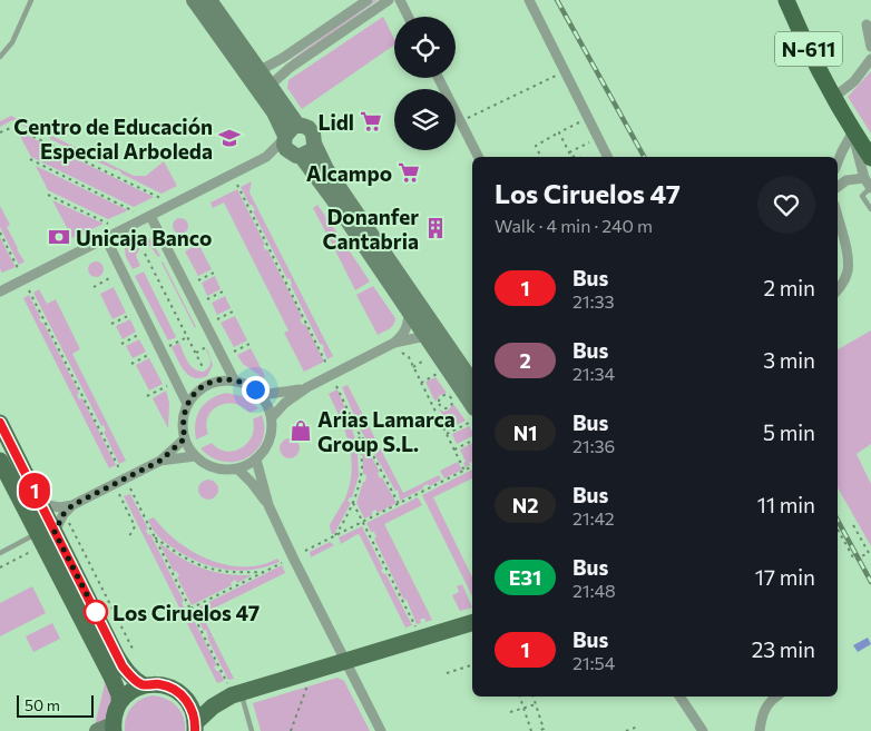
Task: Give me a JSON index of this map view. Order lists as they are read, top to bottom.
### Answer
{
  "streets": {
    "highway": ["N-611"]
  },
  "places": {
    "supermarket": ["Lidl", "Alcampo"],
    "school or university": ["Centro de Educación Especial Arboleda"],
    "building": ["Donanfer Cantabria"],
    "bank": ["Unicaja Banco"],
    "shop": ["Arias Lamarca Group S.L."],
    "other": ["Los Ciruelos 47"]
  },
  "lines": ["bus line 1"],
  "scale_bar": "50 m",
  "page": {
    "on_map": "1",
    "heading": ["Los Ciruelos 47", "Walk · 4 min · 240 m"],
    "list": [
      {
        "mark": "1",
        "name": "Bus",
        "note": "21:33",
        "value": "2 min"
      },
      {
        "mark": "2",
        "name": "Bus",
        "note": "21:34",
        "value": "3 min"
      },
      {
        "mark": "N1",
        "name": "Bus",
        "note": "21:36",
        "value": "5 min"
      },
      {
        "mark": "N2",
        "name": "Bus",
        "note": "21:42",
        "value": "11 min"
      },
      {
        "mark": "E31",
        "name": "Bus",
        "note": "21:48",
        "value": "17 min"
      },
      {
        "mark": "1",
        "name": "Bus",
        "note": "21:54",
        "value": "23 min"
      }
    ],
    "scale": "50 m"
  }
}
